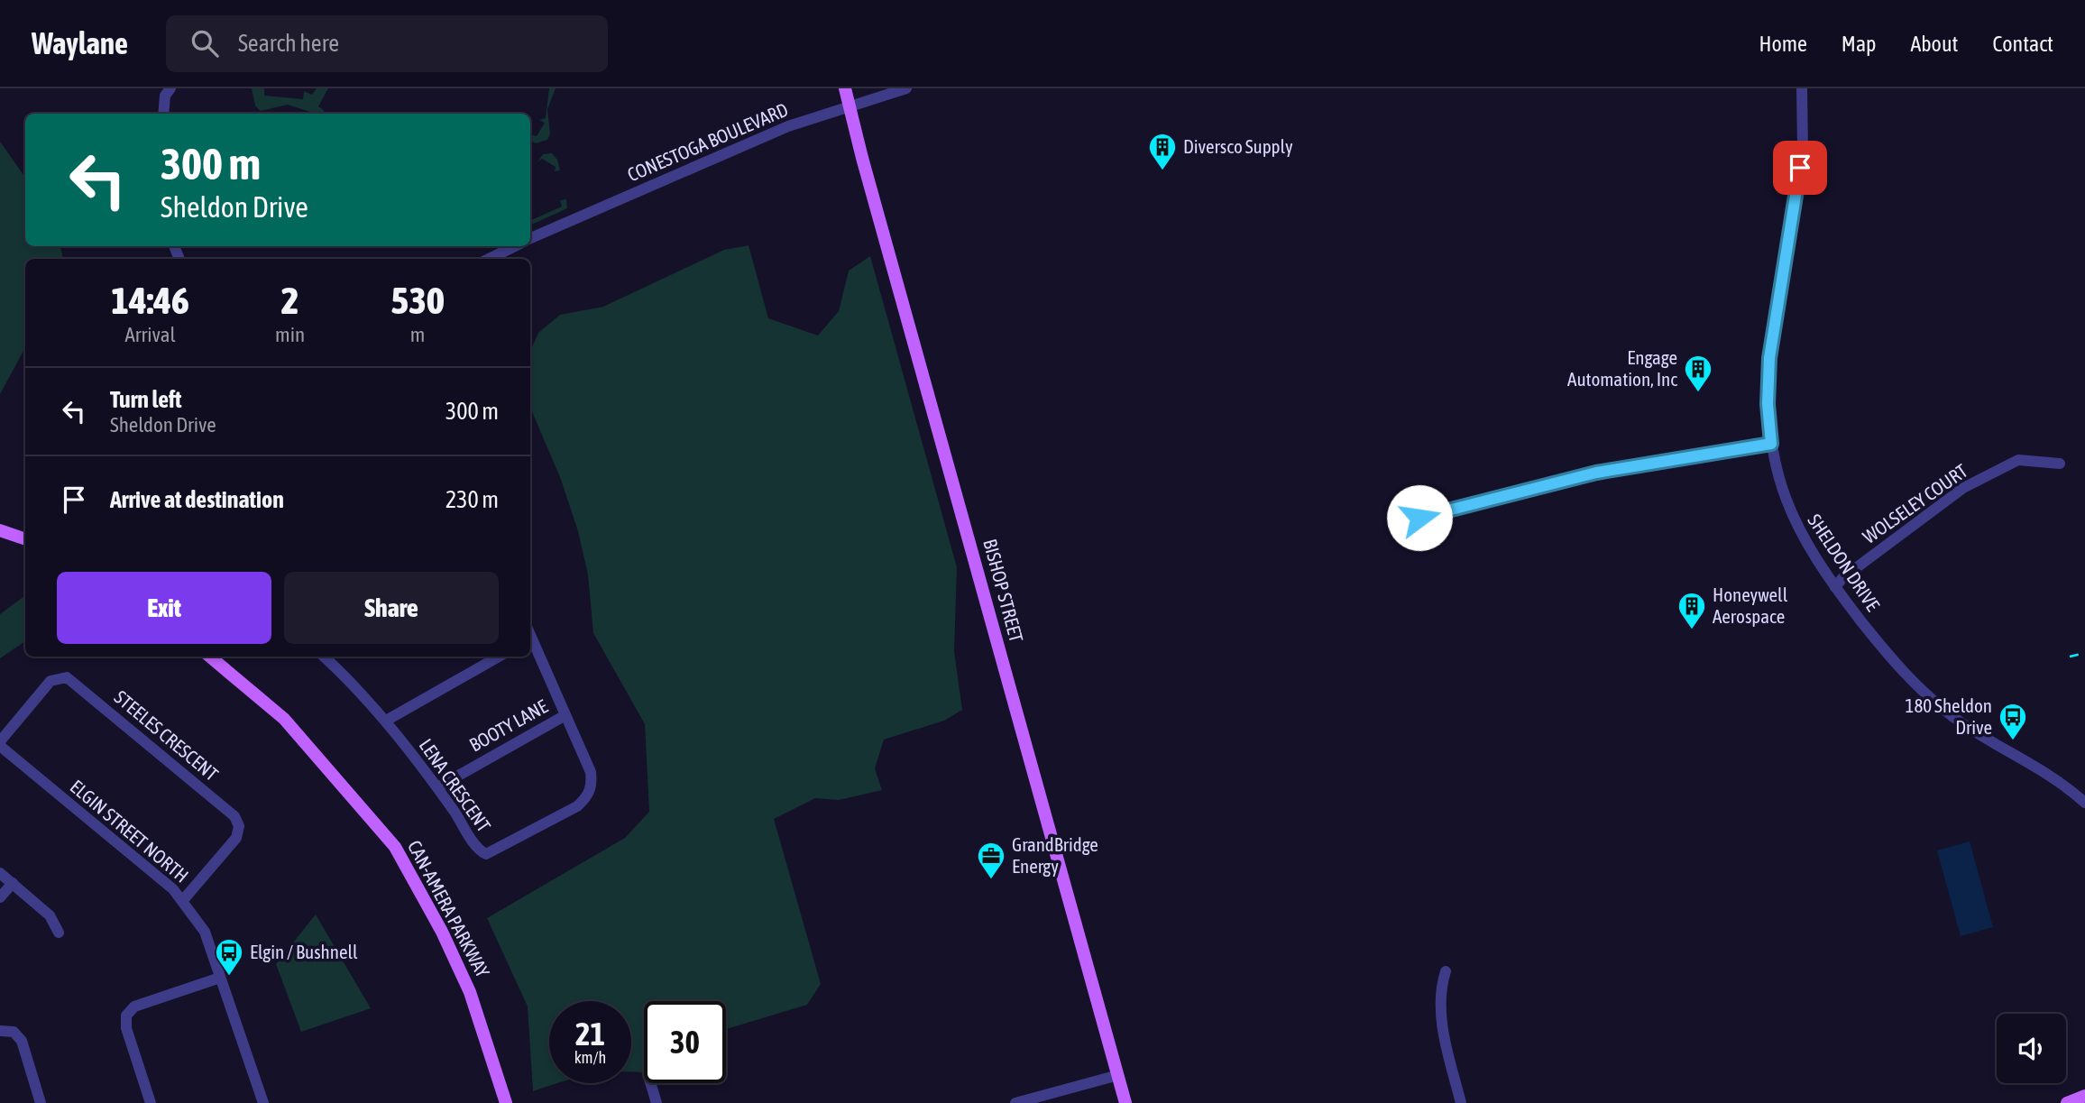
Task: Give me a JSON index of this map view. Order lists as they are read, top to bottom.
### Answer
{
  "streets": {
    "main road": ["BISHOP STREET", "CAN-AMERA PARKWAY"],
    "street": [
      "CONESTOGA BOULEVARD",
      "WOLSELEY COURT",
      "SHELDON DRIVE",
      "BOOTY LANE",
      "STEELES CRESCENT",
      "LENA CRESCENT",
      "ELGIN STREET NORTH"
    ]
  },
  "crossings": [
    ["CONESTOGA BOULEVARD", "BISHOP STREET"],
    ["WOLSELEY COURT", "SHELDON DRIVE"],
    ["BOOTY LANE", "LENA CRESCENT"],
    ["STEELES CRESCENT", "ELGIN STREET NORTH"]
  ],
  "places": {
    "building": ["Diversco Supply", "Engage Automation, Inc", "Honeywell Aerospace"],
    "bus stop": ["180 Sheldon Drive", "Elgin / Bushnell"],
    "office": ["GrandBridge Energy"]
  },
  "page": {
    "header": "Waylane",
    "search": "Search here",
    "nav": [
      "Home",
      "Map",
      "About",
      "Contact"
    ],
    "turn": ["300 m", "Sheldon Drive"],
    "eta": [
      "14:46",
      "Arrival",
      "2",
      "min",
      "530",
      "m"
    ],
    "list": [
      {
        "name": "Turn left",
        "note": "Sheldon Drive",
        "value": "300 m"
      },
      {
        "name": "Arrive at destination",
        "value": "230 m"
      }
    ],
    "buttons": ["Exit", "Share"],
    "speed": "21 km/h",
    "limit": "30"
  }
}
